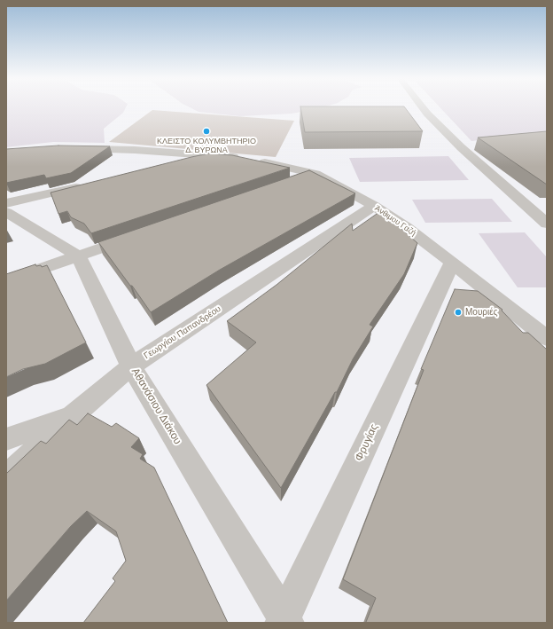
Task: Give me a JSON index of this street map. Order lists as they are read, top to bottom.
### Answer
{
  "streets": {
    "street": [
      "Άνθιμου Γαζή",
      "Γεωργίου Παπανδρέου",
      "Αθανάσιου Διάκου",
      "Φρυγίας"
    ]
  },
  "crossings": [
    ["Άνθιμου Γαζή", "Γεωργίου Παπανδρέου"],
    ["Άνθιμου Γαζή", "Φρυγίας"],
    ["Γεωργίου Παπανδρέου", "Αθανάσιου Διάκου"],
    ["Αθανάσιου Διάκου", "Φρυγίας"]
  ],
  "places": ["ΚΛΕΙΣΤΟ ΚΟΛΥΜΒΗΤΗΡΙΟ Δ. ΒΥΡΩΝΑ", "Μουριές"]
}
